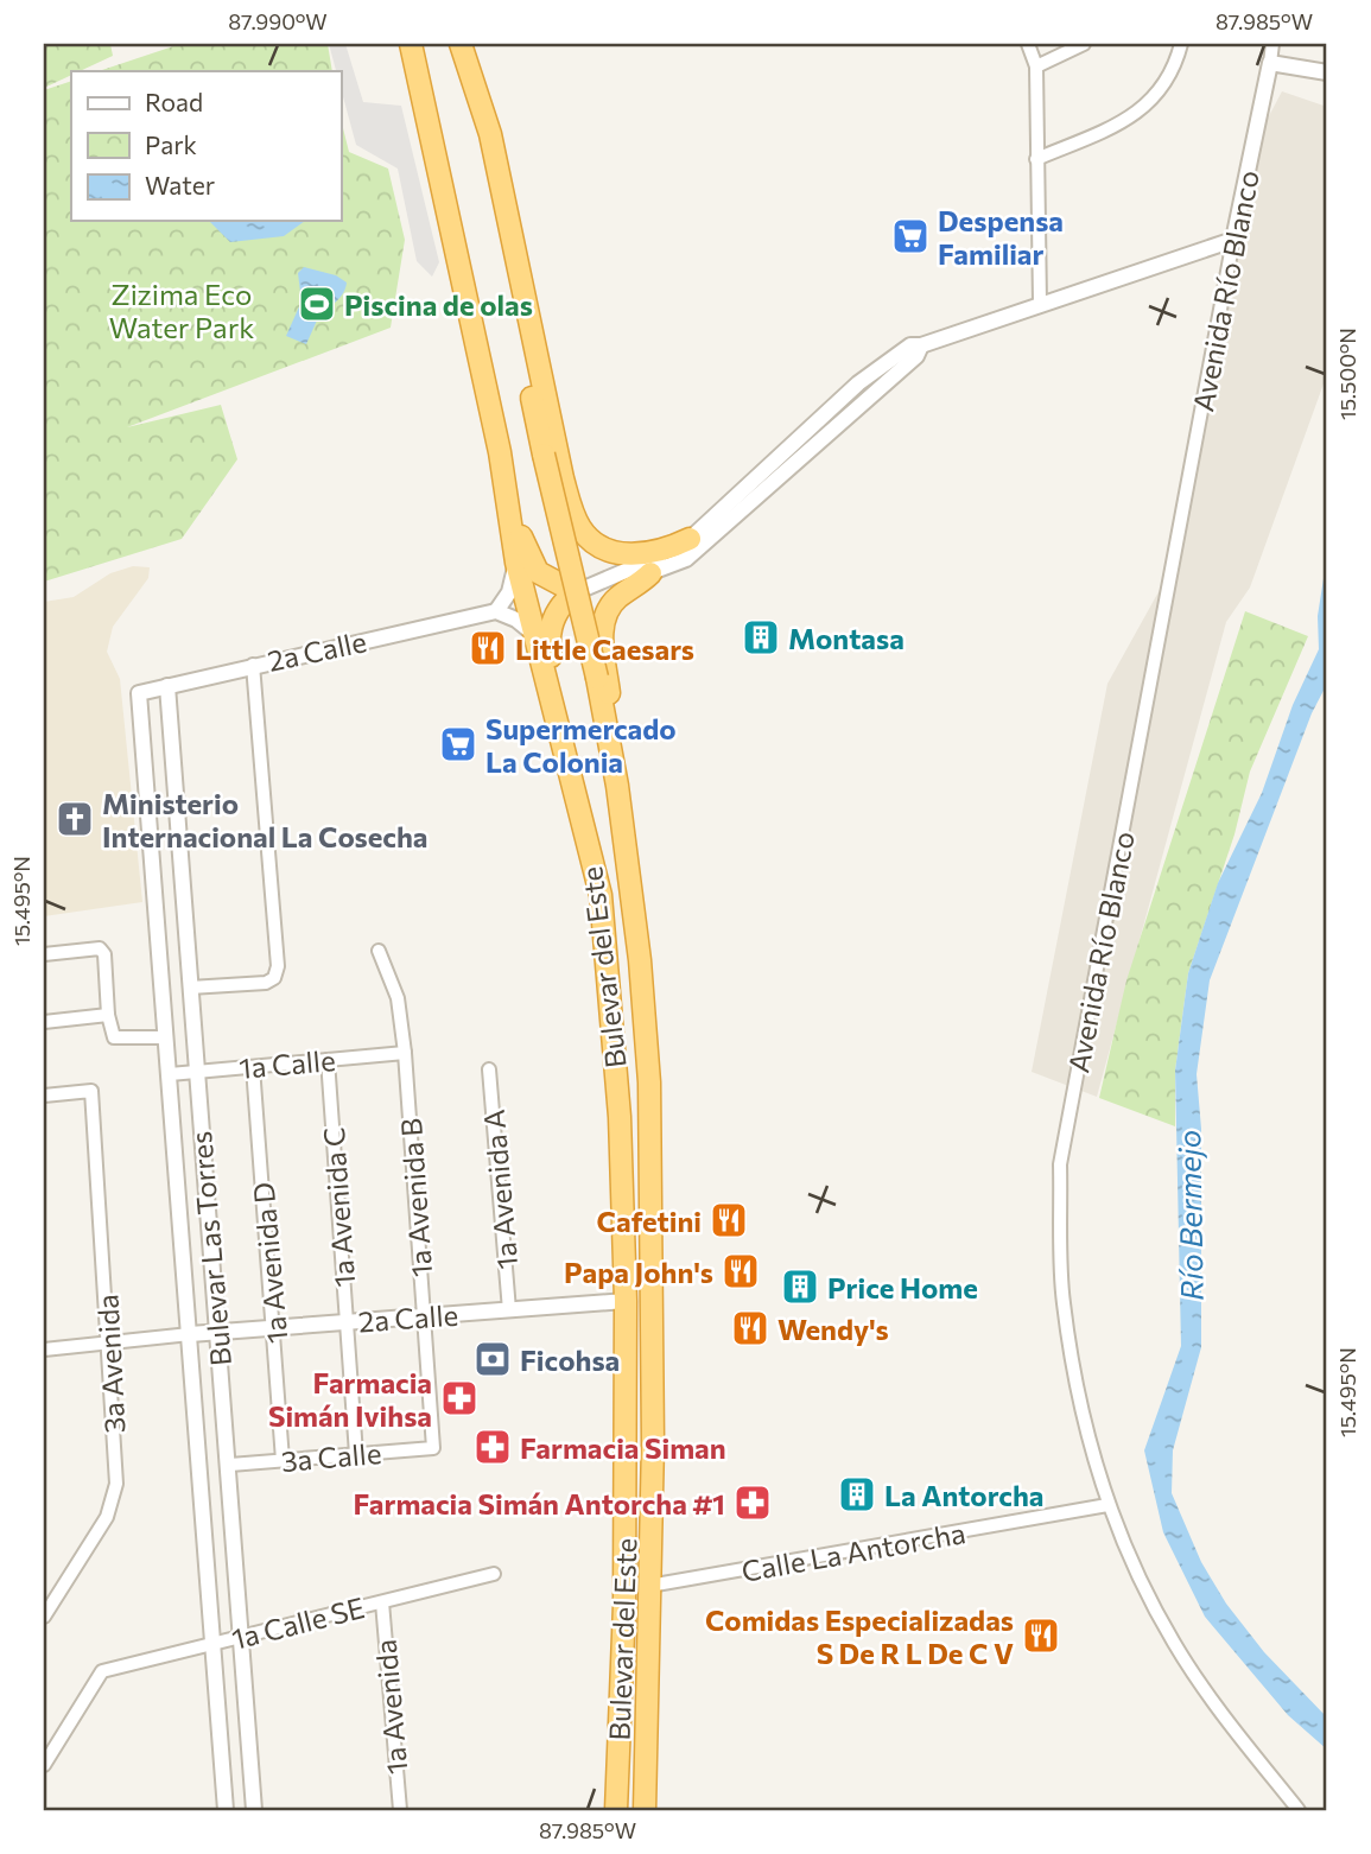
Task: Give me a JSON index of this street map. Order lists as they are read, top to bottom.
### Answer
{
  "streets": {
    "highway": ["Bulevar del Este"],
    "street": [
      "Avenida Río Blanco",
      "2a Calle",
      "1a Calle",
      "1a Avenida A",
      "1a Avenida B",
      "1a Avenida C",
      "Bulevar Las Torres",
      "1a Avenida D",
      "3a Avenida",
      "3a Calle",
      "Calle La Antorcha",
      "1a Calle SE",
      "1a Avenida"
    ]
  },
  "crossings": [
    ["Avenida Río Blanco", "Calle La Antorcha"],
    ["2a Calle", "Bulevar del Este"],
    ["2a Calle", "1a Avenida A"],
    ["2a Calle", "1a Avenida B"],
    ["2a Calle", "1a Avenida C"],
    ["2a Calle", "Bulevar Las Torres"],
    ["2a Calle", "1a Avenida D"],
    ["Bulevar del Este", "Calle La Antorcha"],
    ["1a Calle", "1a Avenida B"],
    ["1a Calle", "1a Avenida C"],
    ["1a Calle", "Bulevar Las Torres"],
    ["1a Calle", "1a Avenida D"],
    ["1a Avenida B", "3a Calle"],
    ["1a Avenida C", "3a Calle"],
    ["Bulevar Las Torres", "3a Calle"],
    ["Bulevar Las Torres", "1a Calle SE"],
    ["1a Avenida D", "3a Calle"],
    ["1a Calle SE", "1a Avenida"]
  ],
  "water": ["Río Bermejo"],
  "parks": ["Zizima Eco Water Park"],
  "places": {
    "supermarket": ["Despensa Familiar", "Supermercado La Colonia"],
    "sports": ["Piscina de olas"],
    "building": ["Montasa", "Price Home", "La Antorcha"],
    "restaurant": [
      "Little Caesars",
      "Cafetini",
      "Papa John's",
      "Wendy's",
      "Comidas Especializadas S De R L De C V"
    ],
    "church": ["Ministerio Internacional La Cosecha"],
    "bank": ["Ficohsa"],
    "pharmacy": ["Farmacia Simán Ivihsa", "Farmacia Siman", "Farmacia Simán Antorcha #1"]
  },
  "legend": ["Road", "Park", "Water"],
  "coordinates": [
    "87.990°W",
    "87.985°W",
    "15.500°N",
    "15.495°N"
  ]
}
